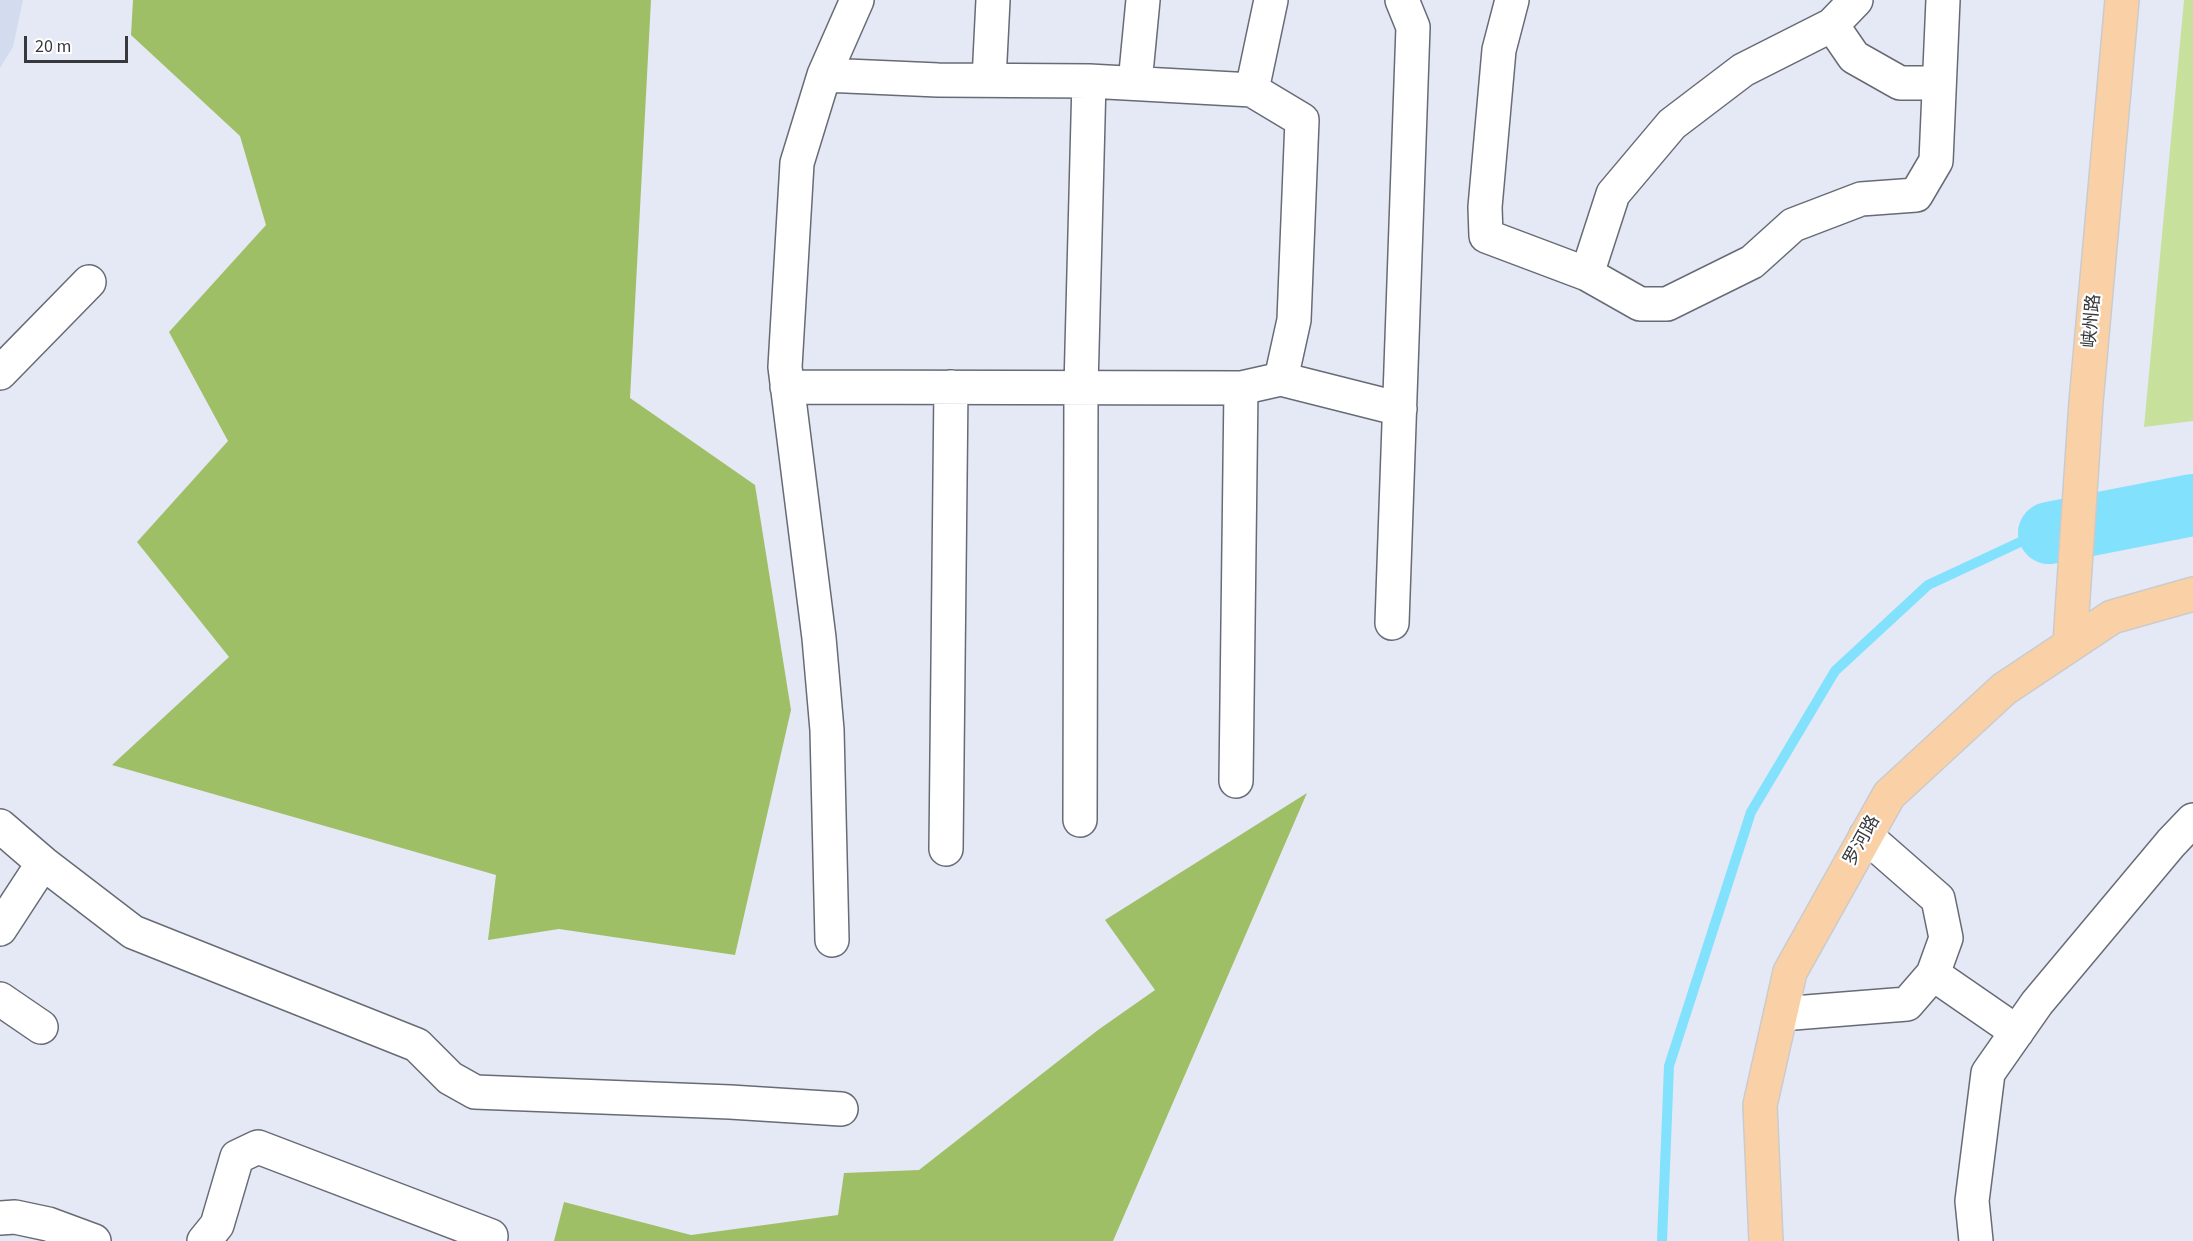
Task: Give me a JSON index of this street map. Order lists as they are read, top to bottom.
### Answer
{
  "streets": {
    "main road": ["峡州路", "罗河路"]
  },
  "crossings": [
    ["峡州路", "罗河路"]
  ],
  "scale_bar": "20 m"
}
